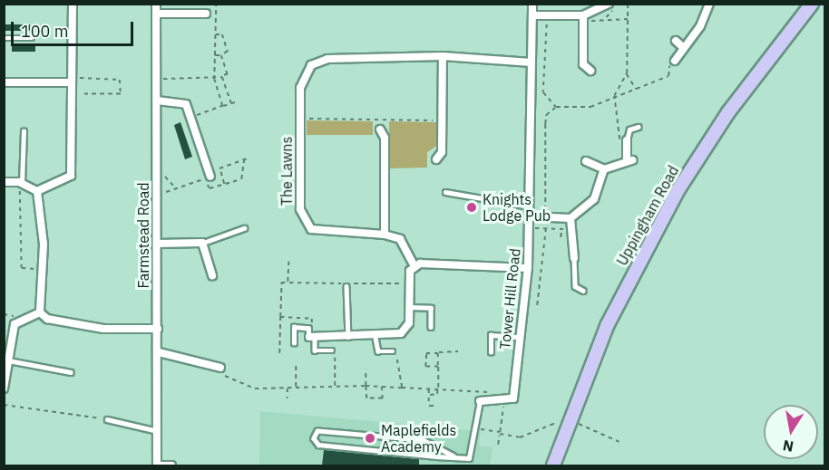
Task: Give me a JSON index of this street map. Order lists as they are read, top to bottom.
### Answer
{
  "streets": {
    "highway": ["Uppingham Road"],
    "street": ["The Lawns", "Farmstead Road", "Tower Hill Road"]
  },
  "crossings": [
    ["The Lawns", "Tower Hill Road"]
  ],
  "places": ["Knights Lodge Pub", "Maplefields Academy"],
  "scale_bar": "100 m",
  "north": "bottom"
}
